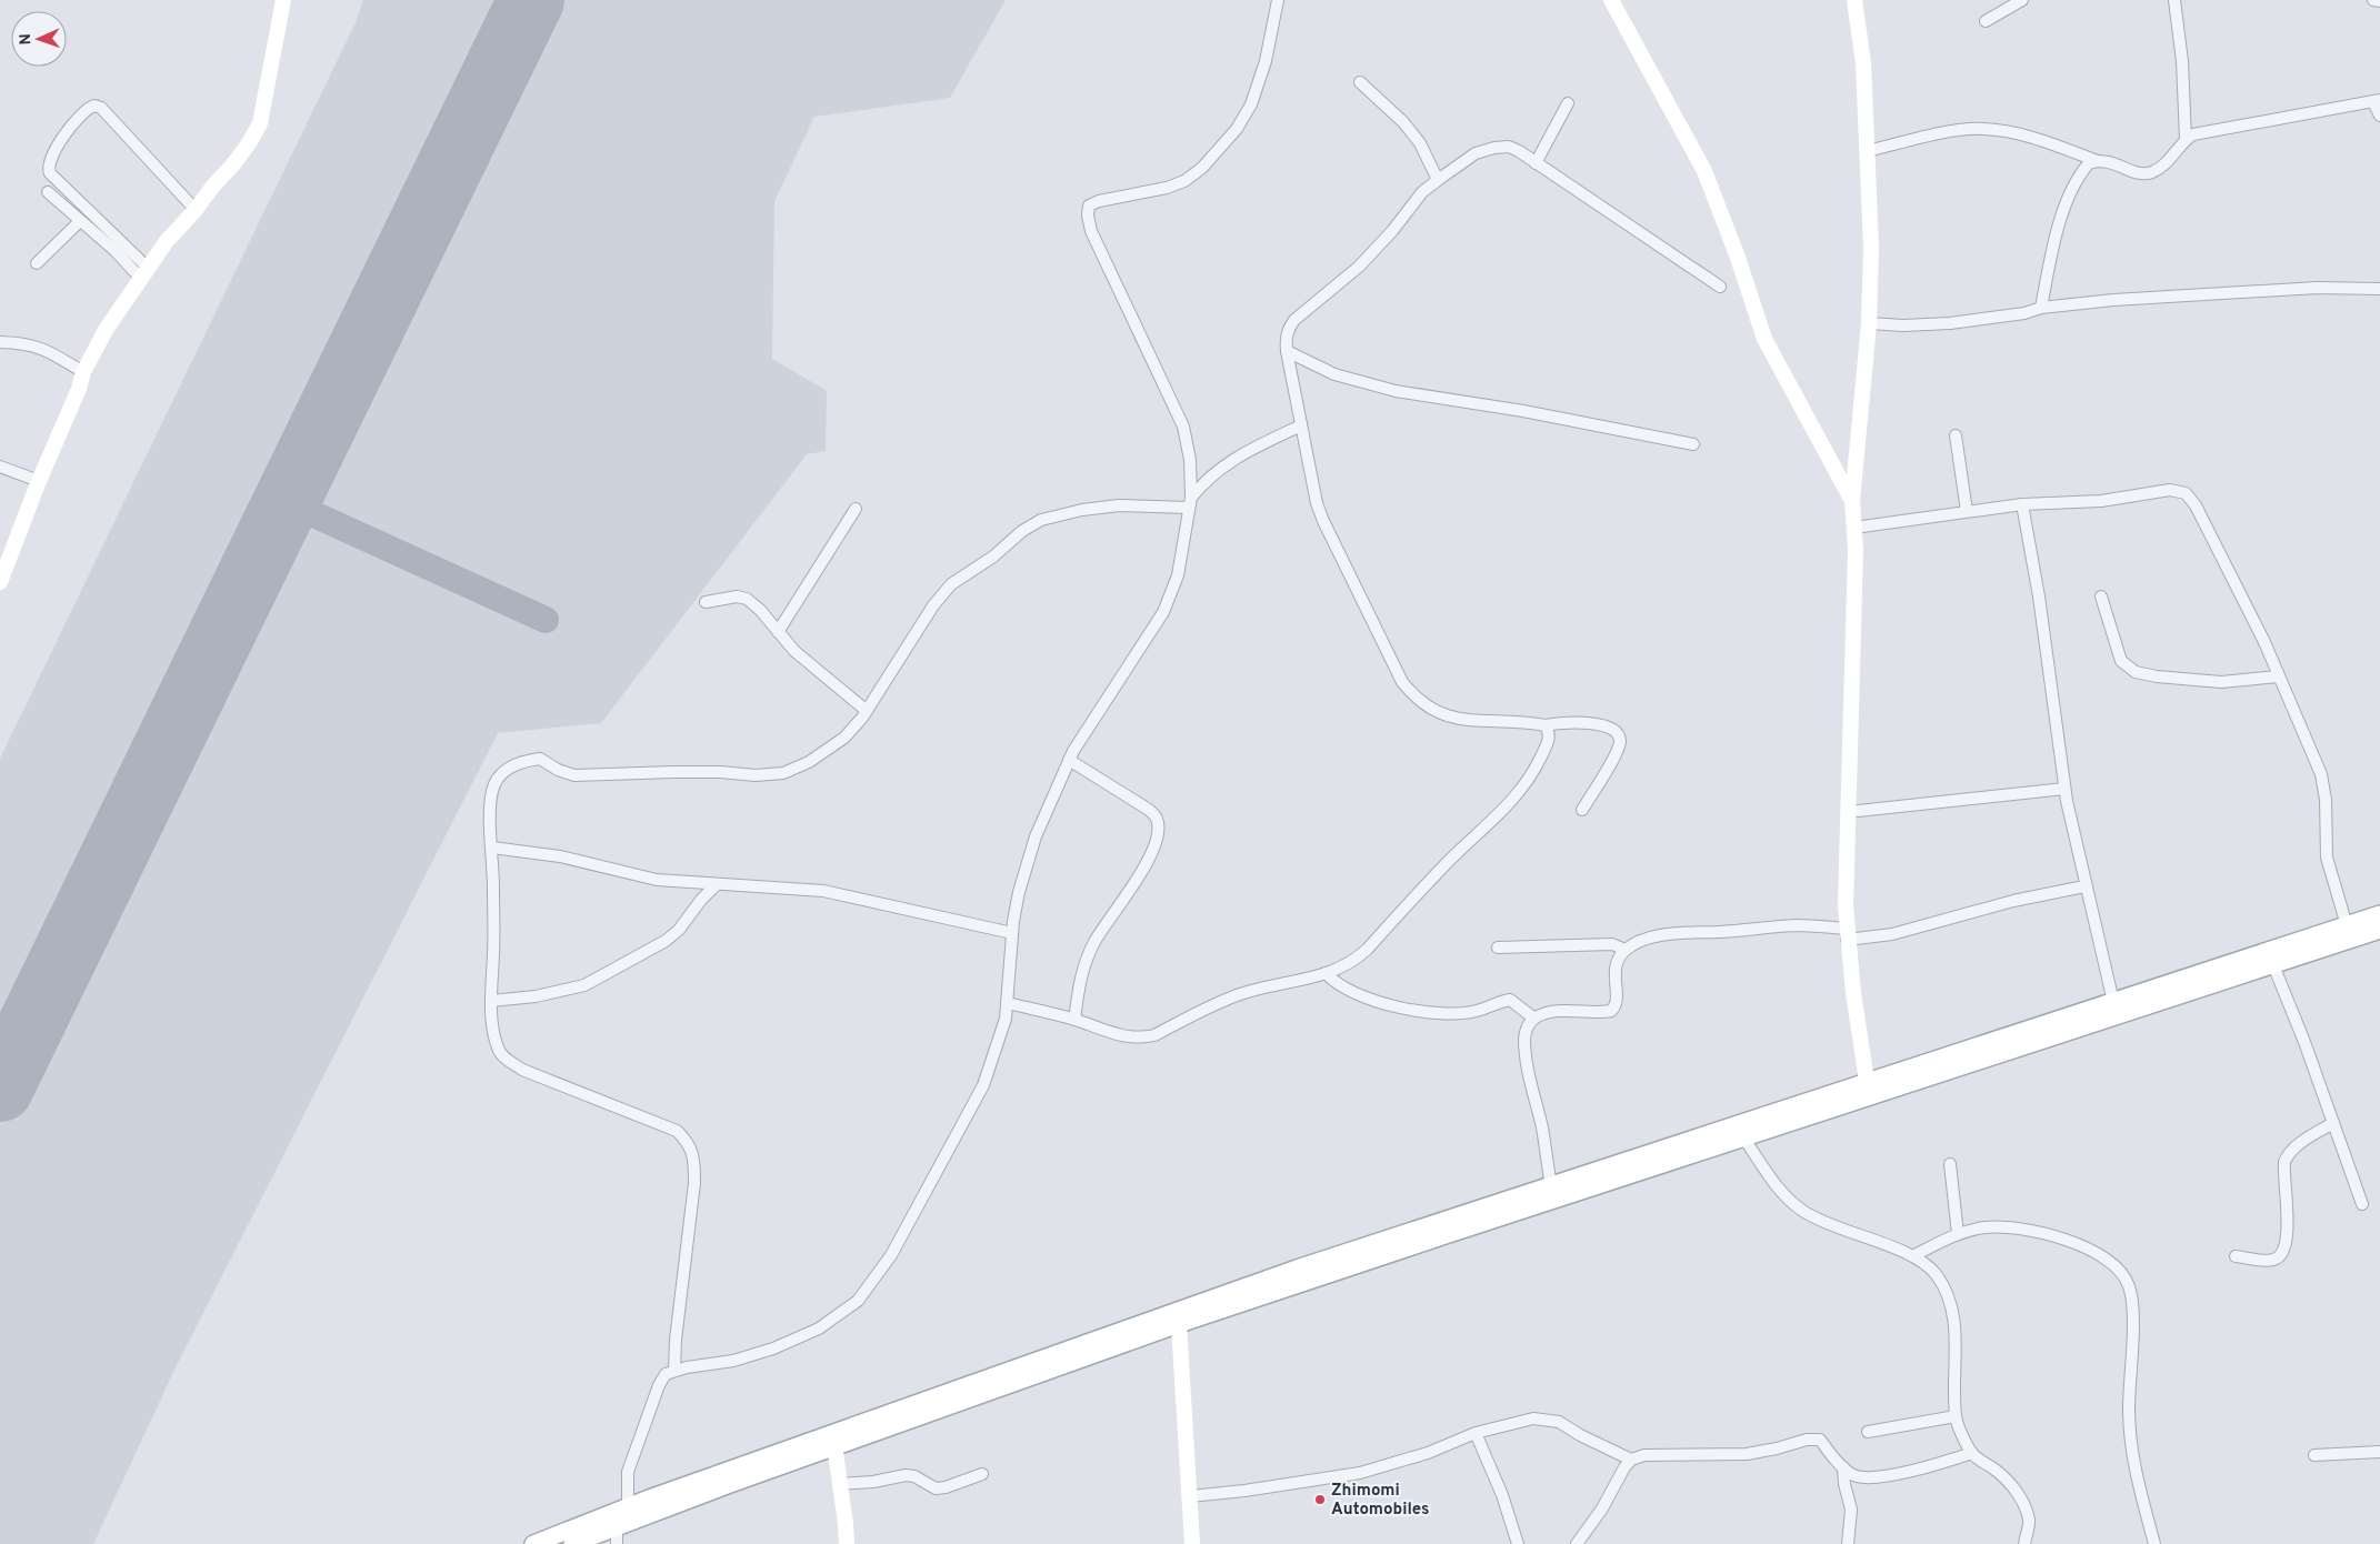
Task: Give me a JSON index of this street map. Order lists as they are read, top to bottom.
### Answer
{
  "places": ["Zhimomi Automobiles"],
  "north": "left"
}
